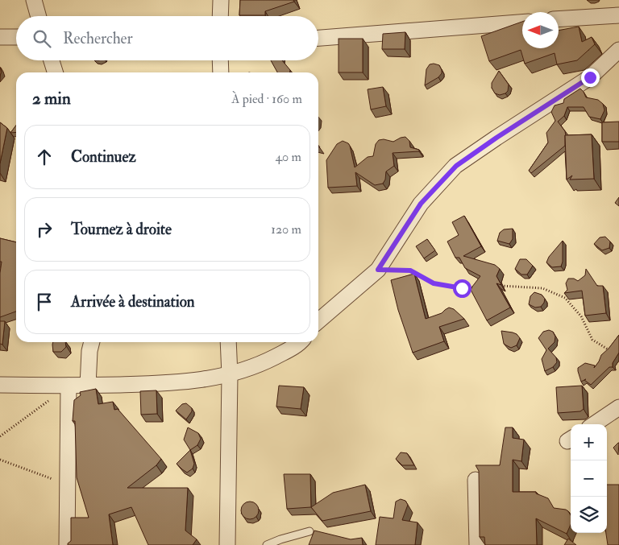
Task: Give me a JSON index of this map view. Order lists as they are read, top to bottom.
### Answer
{
  "north": "left",
  "page": {
    "search": "Rechercher",
    "heading": ["2 min", "À pied · 160 m"],
    "list": [
      ["Continuez", "40 m"],
      ["Tournez à droite", "120 m"],
      "Arrivée à destination"
    ],
    "map_buttons": ["+", "−"]
  }
}
